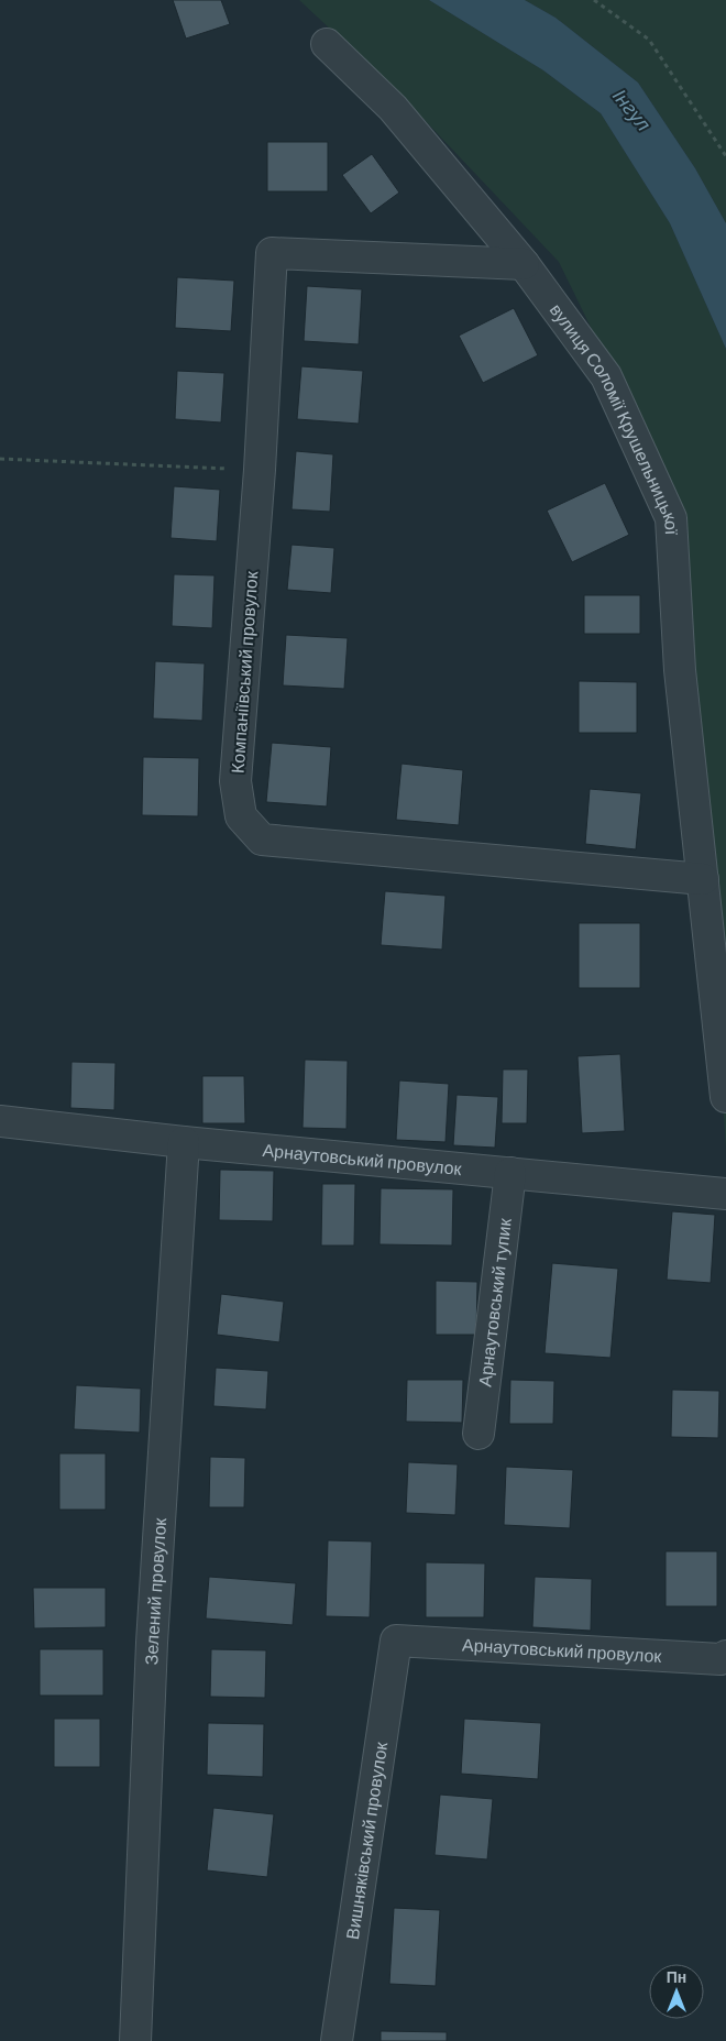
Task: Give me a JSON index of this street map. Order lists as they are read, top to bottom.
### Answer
{
  "streets": {
    "street": [
      "вулиця Соломії Крушельницької",
      "Компаніївський провулок",
      "Арнаутовський провулок",
      "Арнаутовський тупик",
      "Зелений провулок",
      "Вишняківський провулок"
    ]
  },
  "crossings": [
    ["вулиця Соломії Крушельницької", "Компаніївський провулок"],
    ["Арнаутовський провулок", "Арнаутовський тупик"],
    ["Арнаутовський провулок", "Зелений провулок"],
    ["Арнаутовський провулок", "Вишняківський провулок"]
  ],
  "water": ["Інгул"],
  "north": "top"
}
